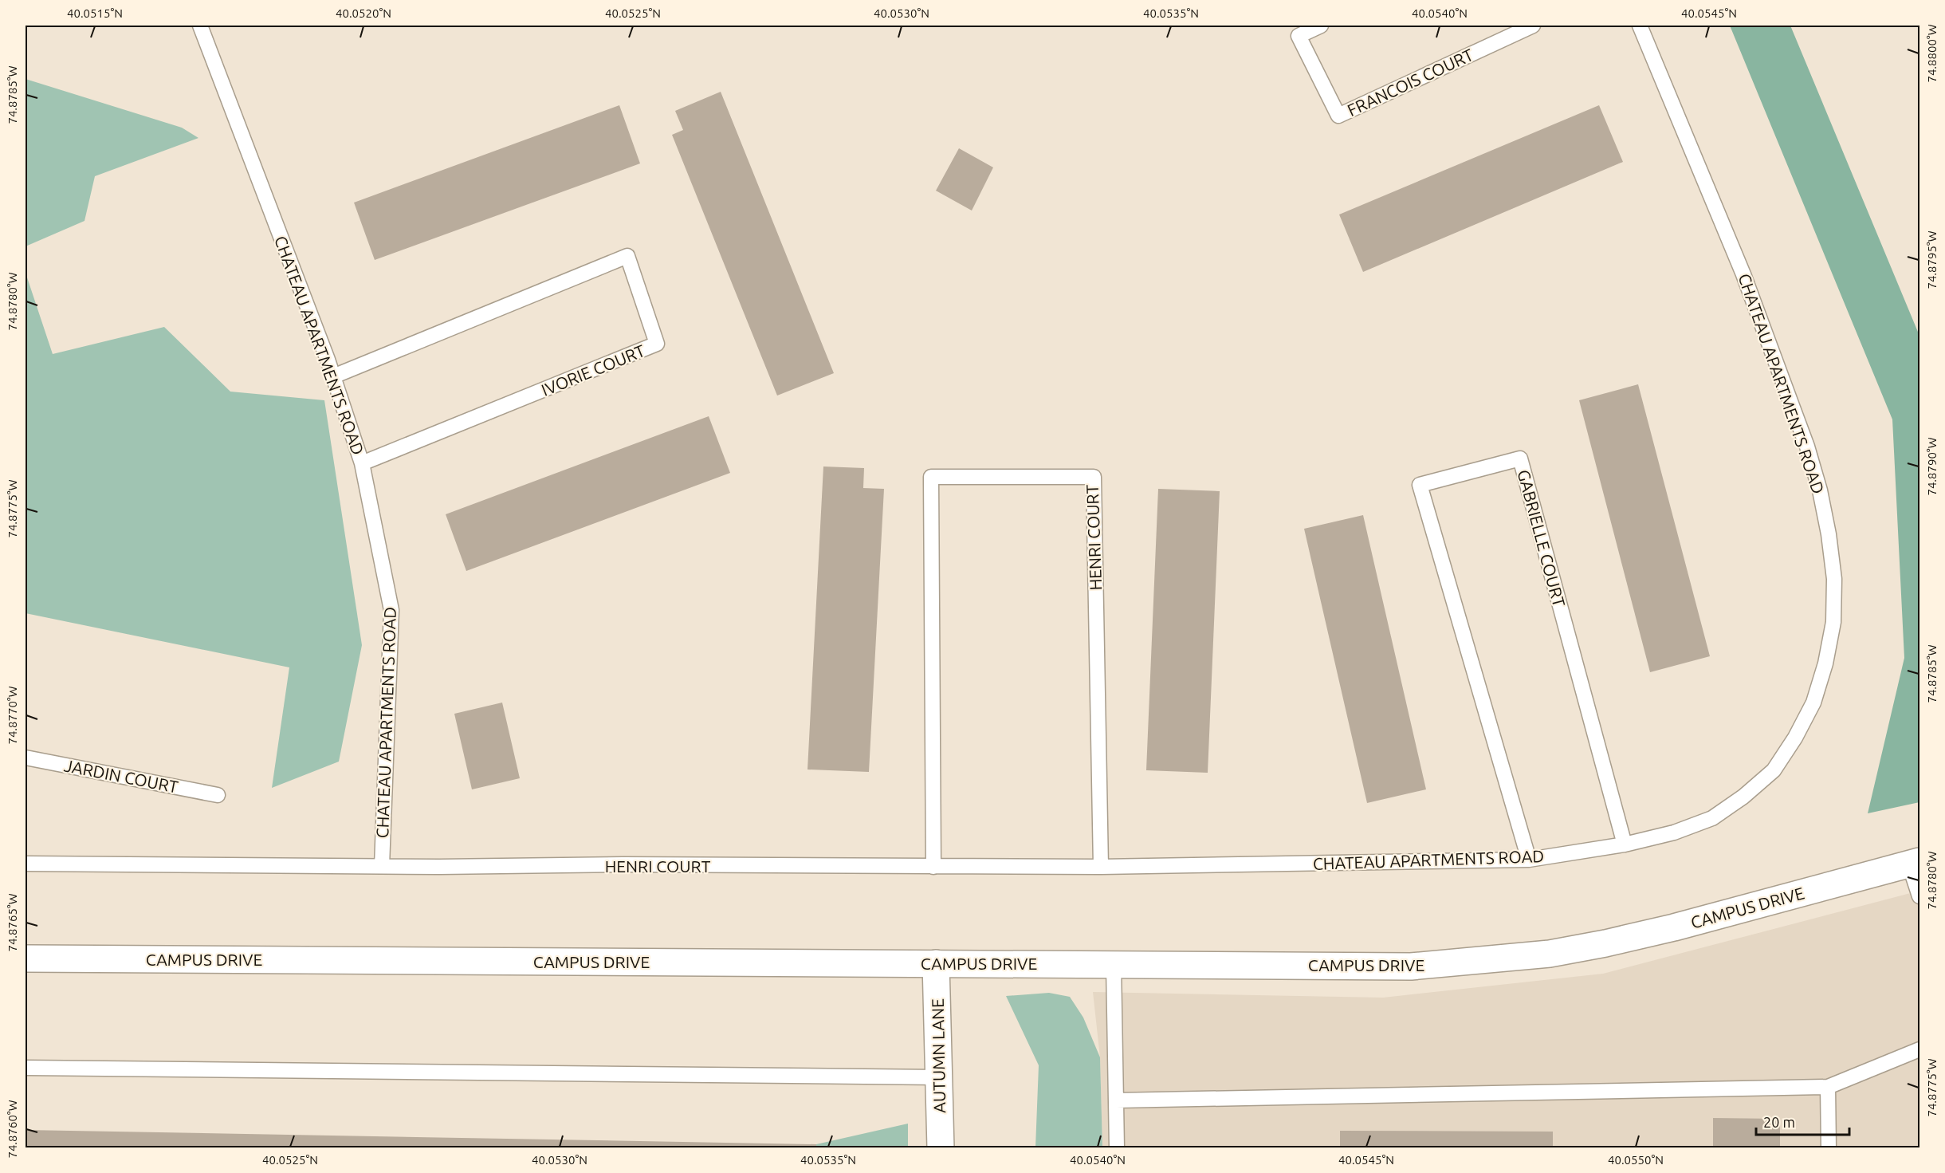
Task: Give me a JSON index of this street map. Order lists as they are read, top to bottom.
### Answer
{
  "streets": {
    "street": ["CAMPUS DRIVE", "AUTUMN LANE"],
    "lane": [
      "FRANCOIS COURT",
      "CHATEAU APARTMENTS ROAD",
      "IVORIE COURT",
      "HENRI COURT",
      "GABRIELLE COURT",
      "JARDIN COURT"
    ]
  },
  "crossings": [
    ["CHATEAU APARTMENTS ROAD", "IVORIE COURT"],
    ["CHATEAU APARTMENTS ROAD", "HENRI COURT"],
    ["CHATEAU APARTMENTS ROAD", "GABRIELLE COURT"],
    ["CAMPUS DRIVE", "AUTUMN LANE"]
  ],
  "scale_bar": "20 m",
  "coordinates": [
    "40.0515°N",
    "40.0520°N",
    "40.0525°N",
    "40.0530°N",
    "40.0535°N",
    "40.0540°N",
    "40.0545°N",
    "74.8800°W",
    "74.8785°W",
    "74.8795°W",
    "74.8780°W",
    "74.8790°W",
    "74.8775°W",
    "74.8770°W",
    "74.8765°W",
    "74.8760°W",
    "40.0550°N"
  ]
}
